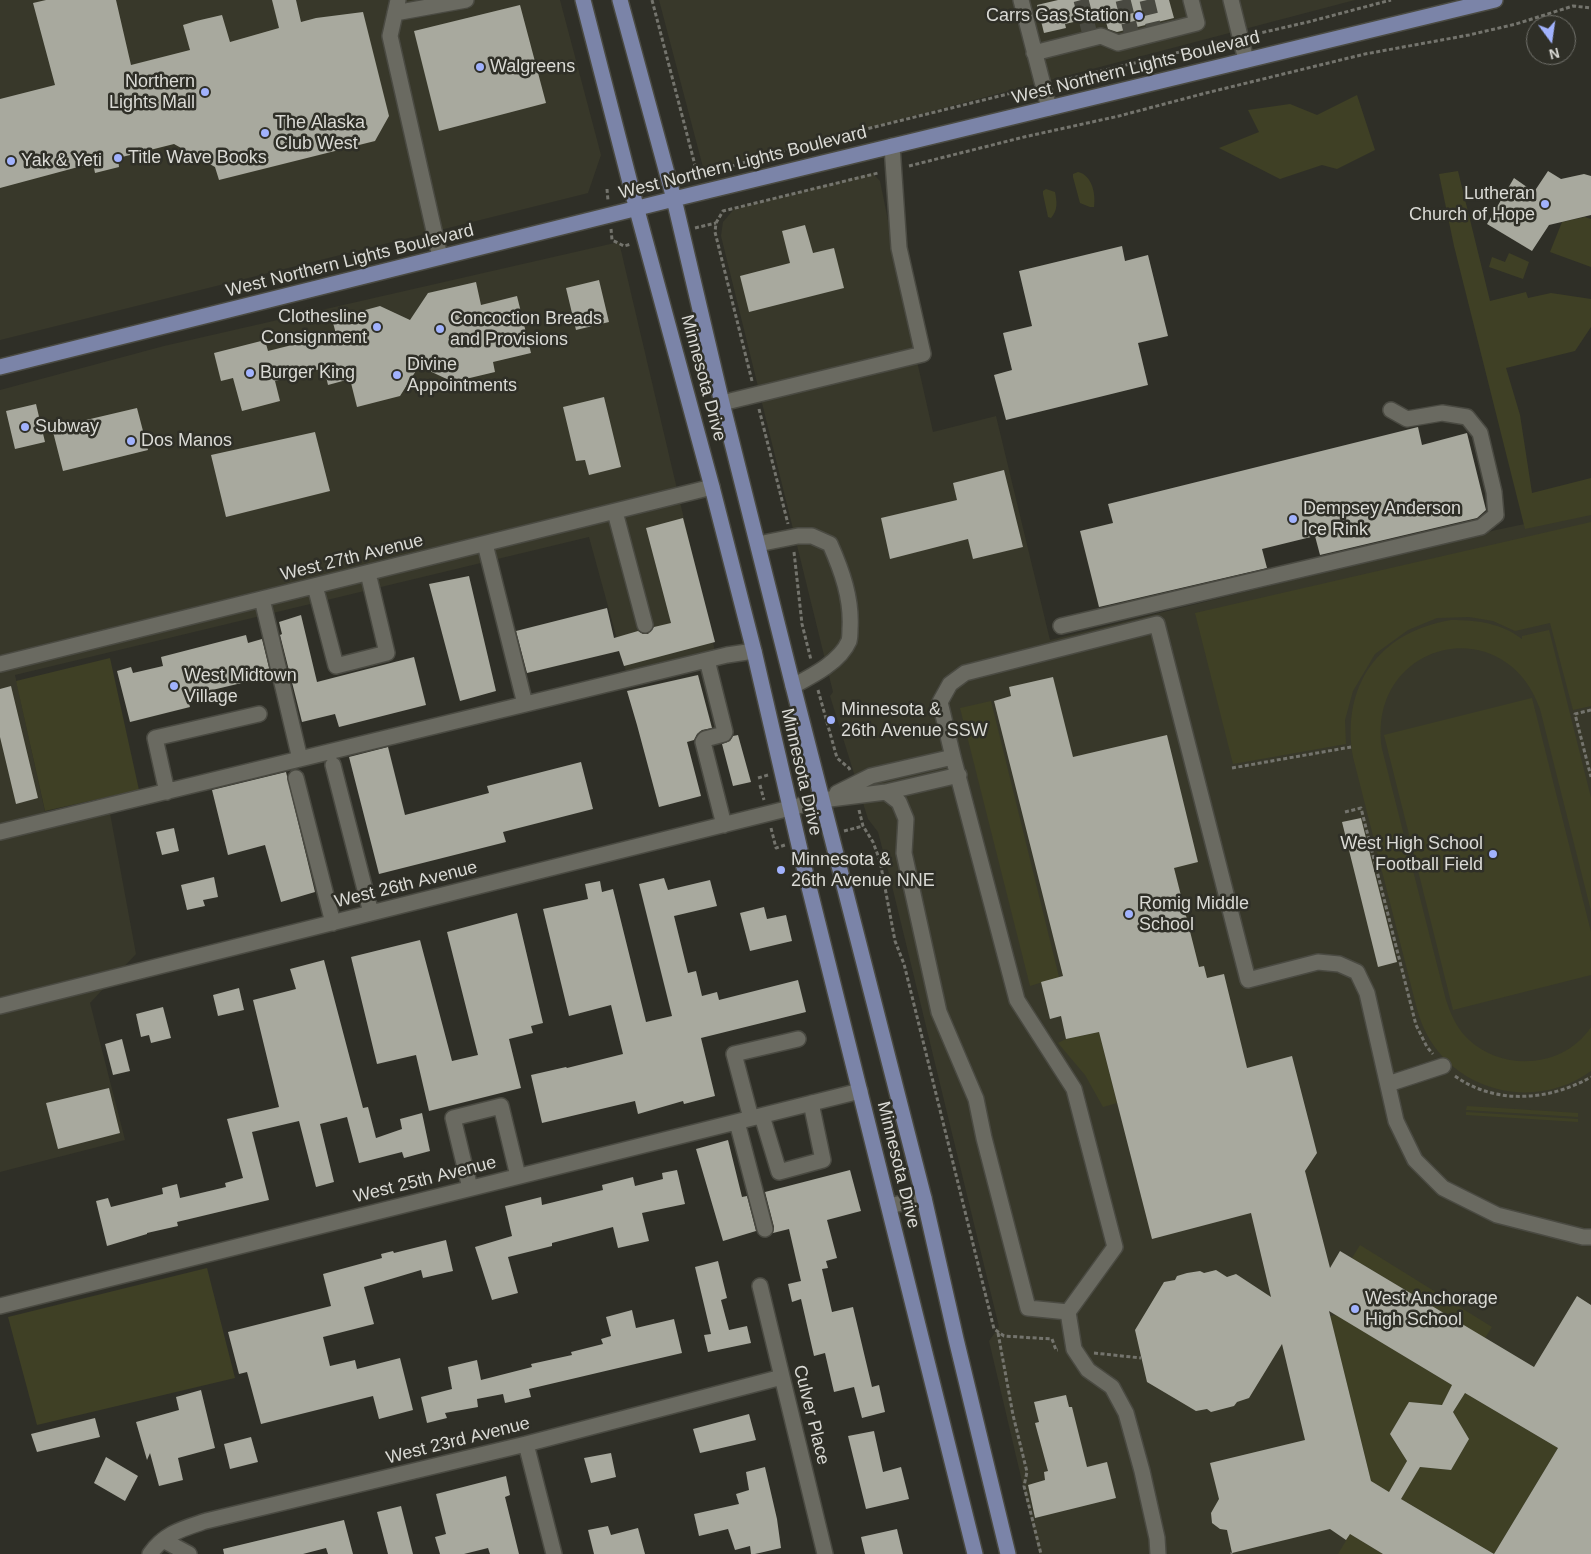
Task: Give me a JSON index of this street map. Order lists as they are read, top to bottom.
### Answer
{
  "streets": {
    "main road": ["West Northern Lights Boulevard", "Minnesota Drive"],
    "street": [
      "West 27th Avenue",
      "West 26th Avenue",
      "West 25th Avenue",
      "Culver Place",
      "West 23rd Avenue"
    ]
  },
  "crossings": [
    ["West Northern Lights Boulevard", "Minnesota Drive"],
    ["Minnesota Drive", "West 27th Avenue"],
    ["Minnesota Drive", "West 26th Avenue"],
    ["Minnesota Drive", "West 25th Avenue"],
    ["Culver Place", "West 23rd Avenue"]
  ],
  "places": [
    "Carrs Gas Station",
    "Walgreens",
    "Northern Lights Mall",
    "The Alaska Club West",
    "Title Wave Books",
    "Yak & Yeti",
    "Lutheran Church of Hope",
    "Clothesline Consignment",
    "Concoction Breads and Provisions",
    "Burger King",
    "Divine Appointments",
    "Subway",
    "Dos Manos",
    "Dempsey Anderson Ice Rink",
    "West Midtown Village",
    "Minnesota & 26th Avenue SSW",
    "West High School Football Field",
    "Minnesota & 26th Avenue NNE",
    "Romig Middle School",
    "West Anchorage High School"
  ],
  "north": "bottom"
}
